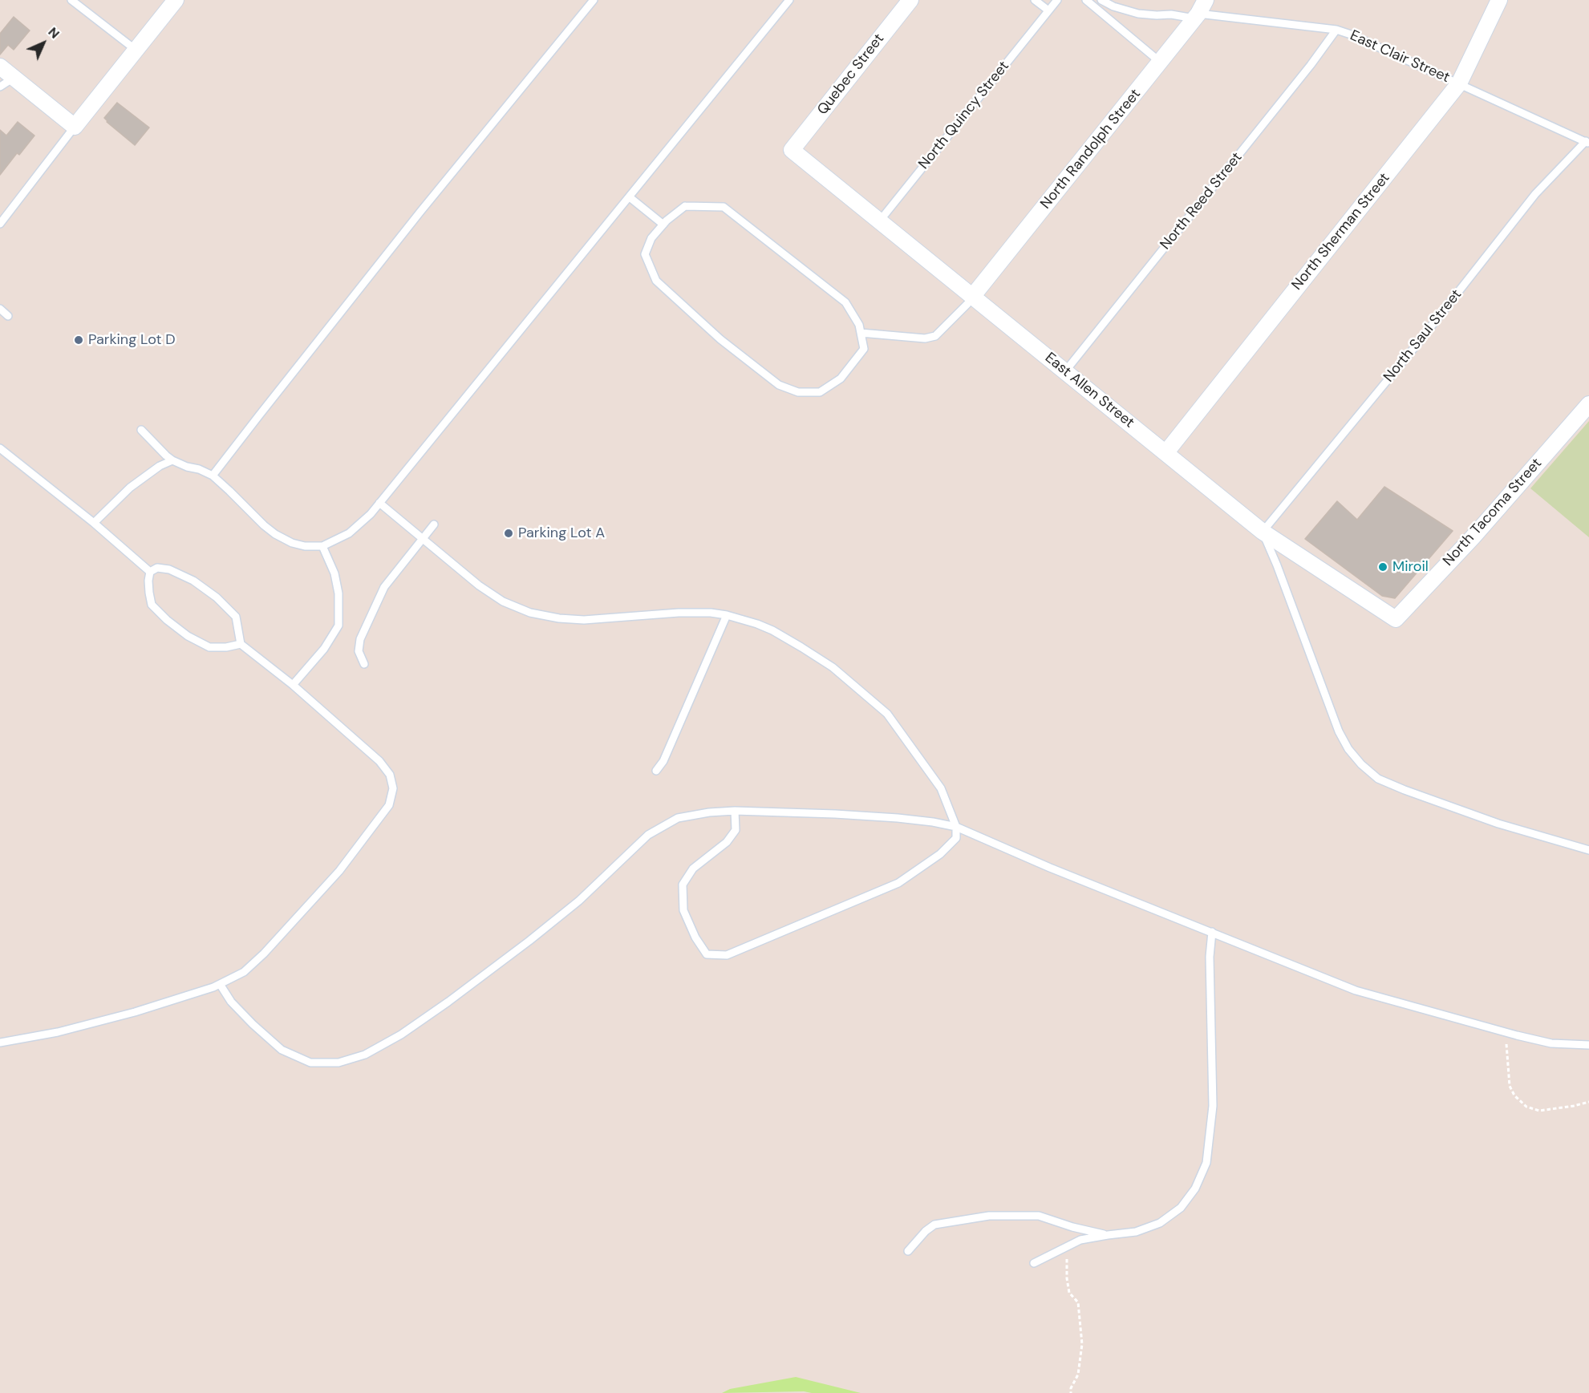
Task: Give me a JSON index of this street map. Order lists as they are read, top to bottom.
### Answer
{
  "streets": {
    "street": [
      "Quebec Street",
      "North Randolph Street",
      "North Sherman Street",
      "East Allen Street",
      "North Tacoma Street"
    ],
    "lane": [
      "East Clair Street",
      "North Quincy Street",
      "North Reed Street",
      "North Saul Street"
    ]
  },
  "crossings": [
    ["East Clair Street", "North Randolph Street"],
    ["East Clair Street", "North Reed Street"],
    ["East Clair Street", "North Sherman Street"],
    ["East Clair Street", "North Saul Street"],
    ["Quebec Street", "East Allen Street"],
    ["North Quincy Street", "East Allen Street"],
    ["North Randolph Street", "East Allen Street"],
    ["North Reed Street", "East Allen Street"],
    ["North Sherman Street", "East Allen Street"],
    ["North Saul Street", "East Allen Street"],
    ["East Allen Street", "North Tacoma Street"]
  ],
  "places": ["Parking Lot D", "Parking Lot A", "Miroil"],
  "north": "top right"
}
